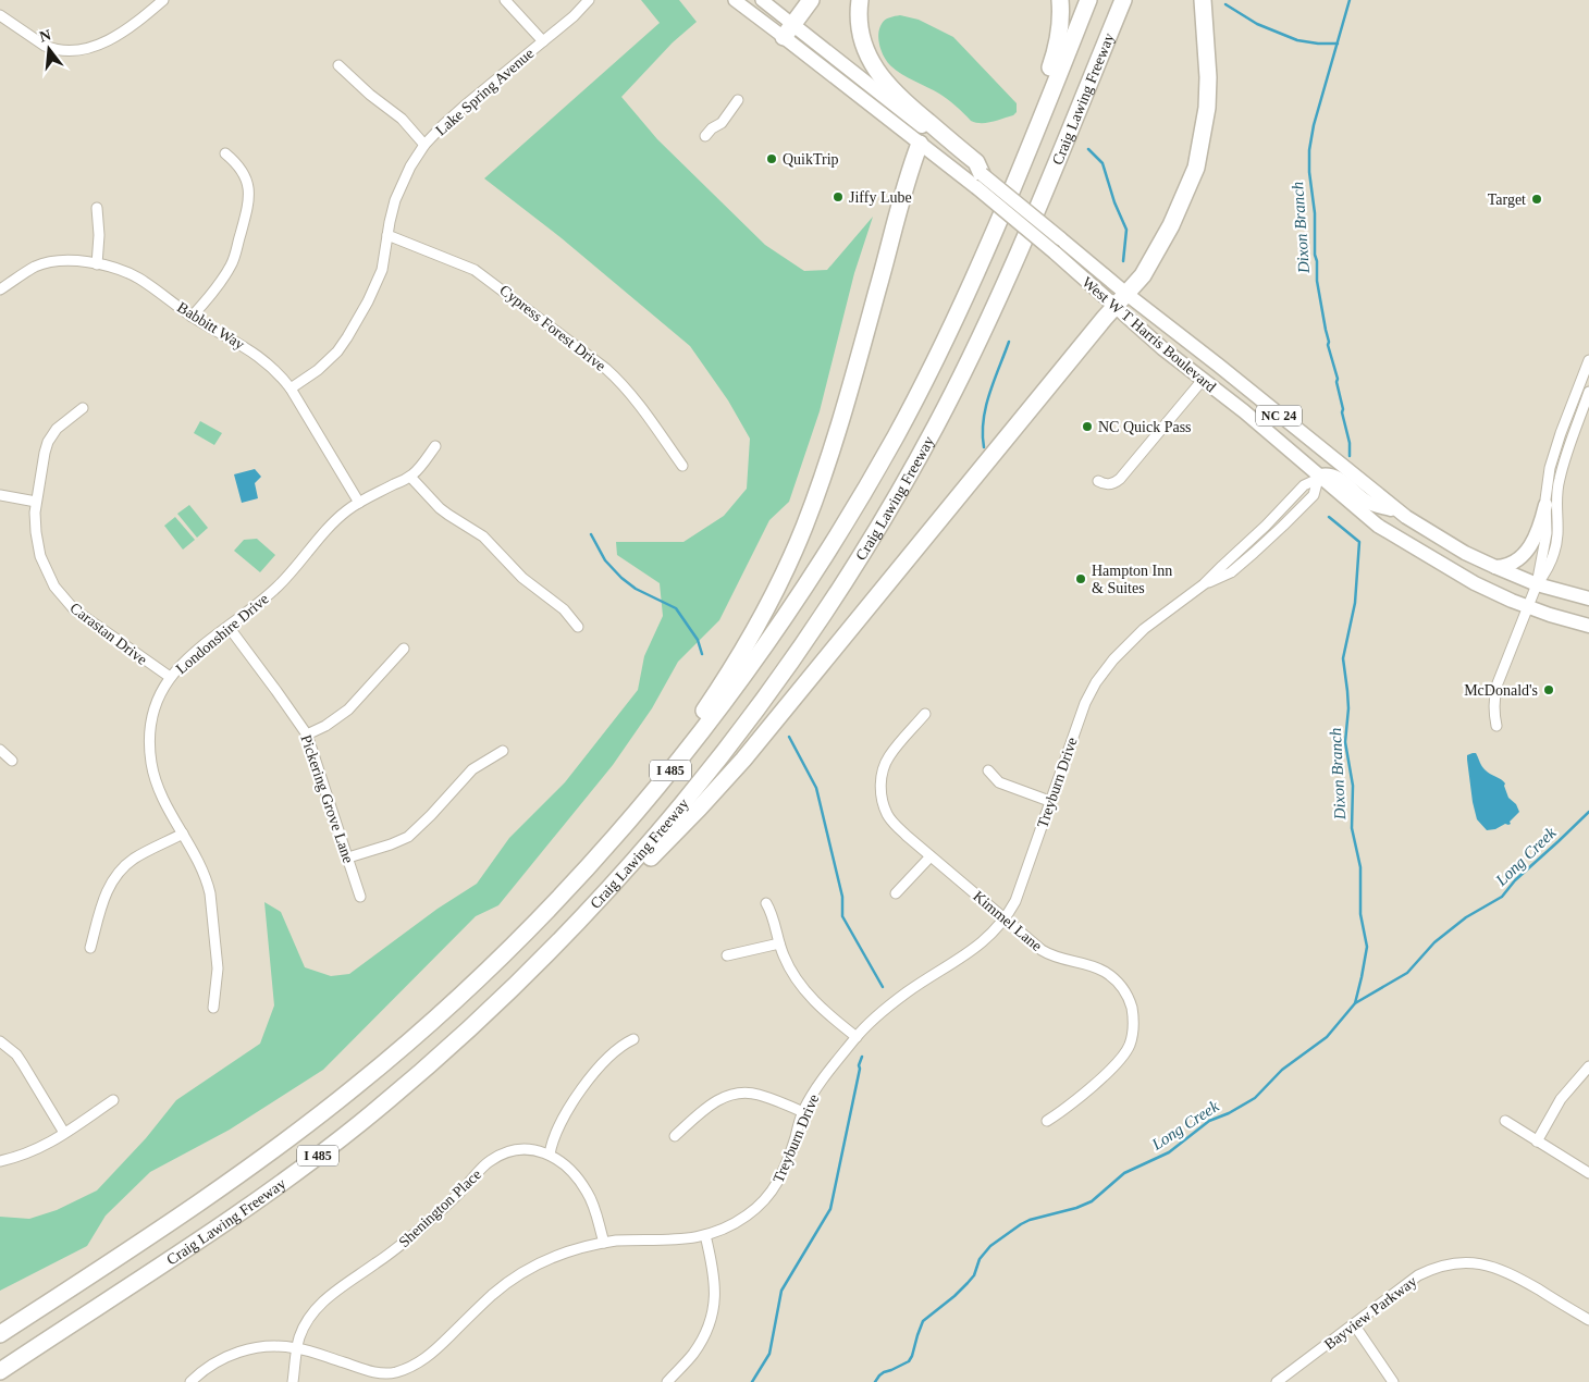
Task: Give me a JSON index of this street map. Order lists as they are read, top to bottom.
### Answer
{
  "streets": {
    "highway": ["Craig Lawing Freeway", "I 485"],
    "main road": ["West W T Harris Boulevard", "NC 24"],
    "street": [
      "Lake Spring Avenue",
      "Babbitt Way",
      "Cypress Forest Drive",
      "Carastan Drive",
      "Londonshire Drive",
      "Treyburn Drive",
      "Pickering Grove Lane",
      "Kimmel Lane",
      "Shenington Place",
      "Bayview Parkway"
    ]
  },
  "crossings": [
    ["Lake Spring Avenue", "Babbitt Way"],
    ["Lake Spring Avenue", "Cypress Forest Drive"],
    ["Babbitt Way", "Londonshire Drive"],
    ["West W T Harris Boulevard", "Treyburn Drive"],
    ["Carastan Drive", "Londonshire Drive"],
    ["Londonshire Drive", "Pickering Grove Lane"],
    ["Treyburn Drive", "Kimmel Lane"],
    ["Treyburn Drive", "Shenington Place"]
  ],
  "water": ["Dixon Branch", "Long Creek"],
  "places": [
    "QuikTrip",
    "Jiffy Lube",
    "Target",
    "NC Quick Pass",
    "Hampton Inn & Suites",
    "McDonald's"
  ],
  "north": "top"
}
